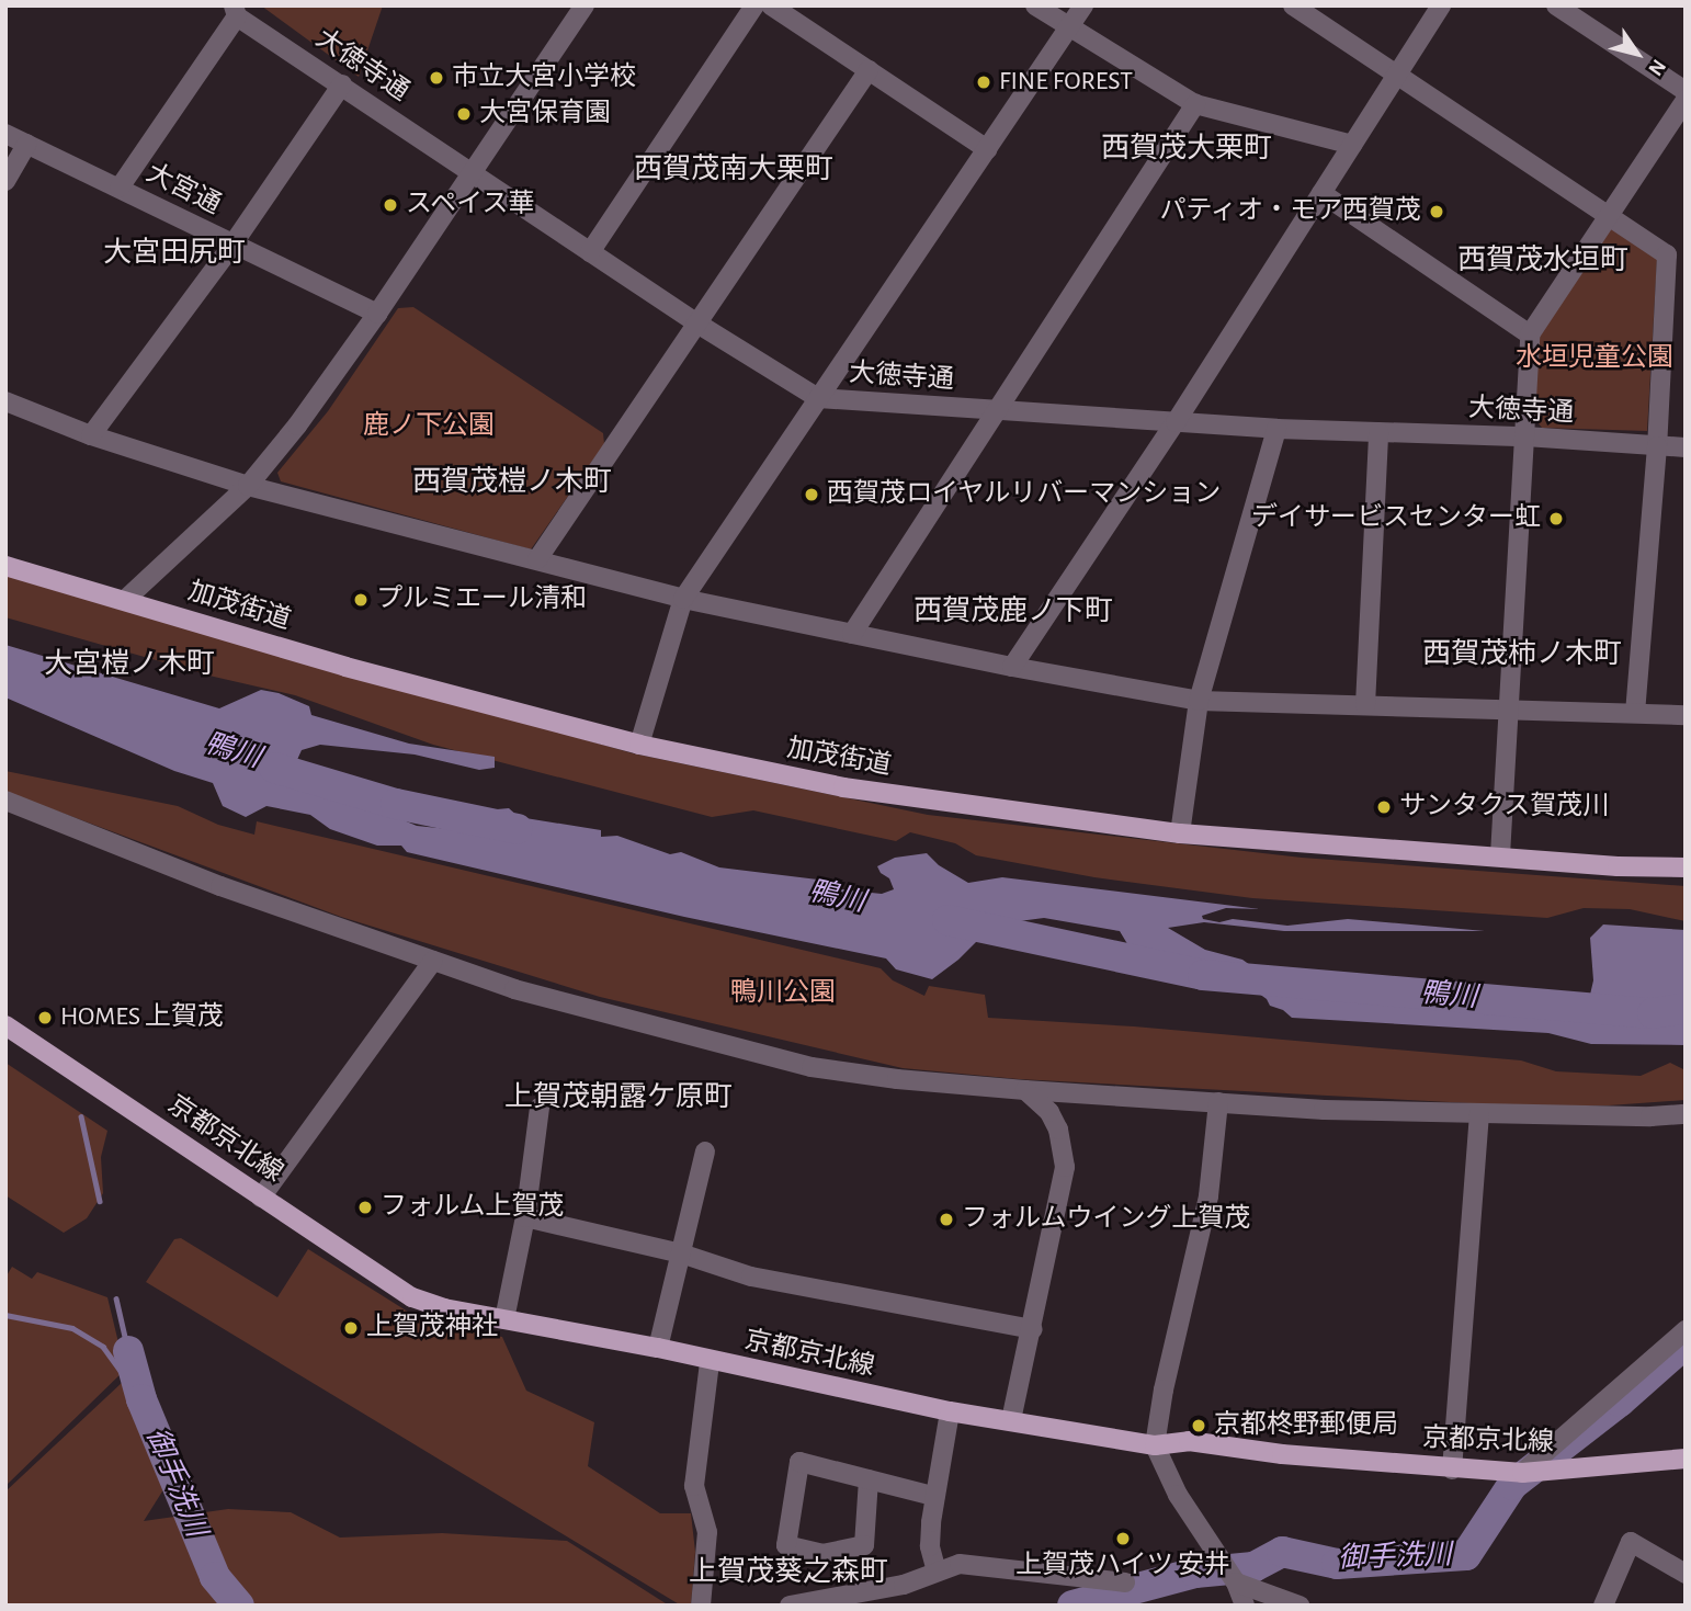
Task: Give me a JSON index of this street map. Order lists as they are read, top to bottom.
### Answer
{
  "streets": {
    "main road": ["加茂街道", "京都京北線"],
    "street": ["大徳寺通", "大宮通"]
  },
  "districts": [
    "西賀茂大栗町",
    "西賀茂南大栗町",
    "大宮田尻町",
    "西賀茂水垣町",
    "西賀茂榿ノ木町",
    "西賀茂鹿ノ下町",
    "西賀茂柿ノ木町",
    "大宮榿ノ木町",
    "上賀茂朝露ケ原町",
    "上賀茂葵之森町"
  ],
  "water": ["鴨川", "御手洗川"],
  "parks": ["水垣児童公園", "鹿ノ下公園", "鴨川公園"],
  "places": [
    "市立大宮小学校",
    "FINE FOREST",
    "大宮保育園",
    "スペイス華",
    "パティオ・モア西賀茂",
    "西賀茂ロイヤルリバーマンション",
    "デイサービスセンター虹",
    "プルミエール清和",
    "サンタクス賀茂川",
    "HOMES 上賀茂",
    "フォルム上賀茂",
    "フォルムウイング上賀茂",
    "上賀茂神社",
    "京都柊野郵便局",
    "上賀茂ハイツ 安井"
  ],
  "north": "bottom right"
}
